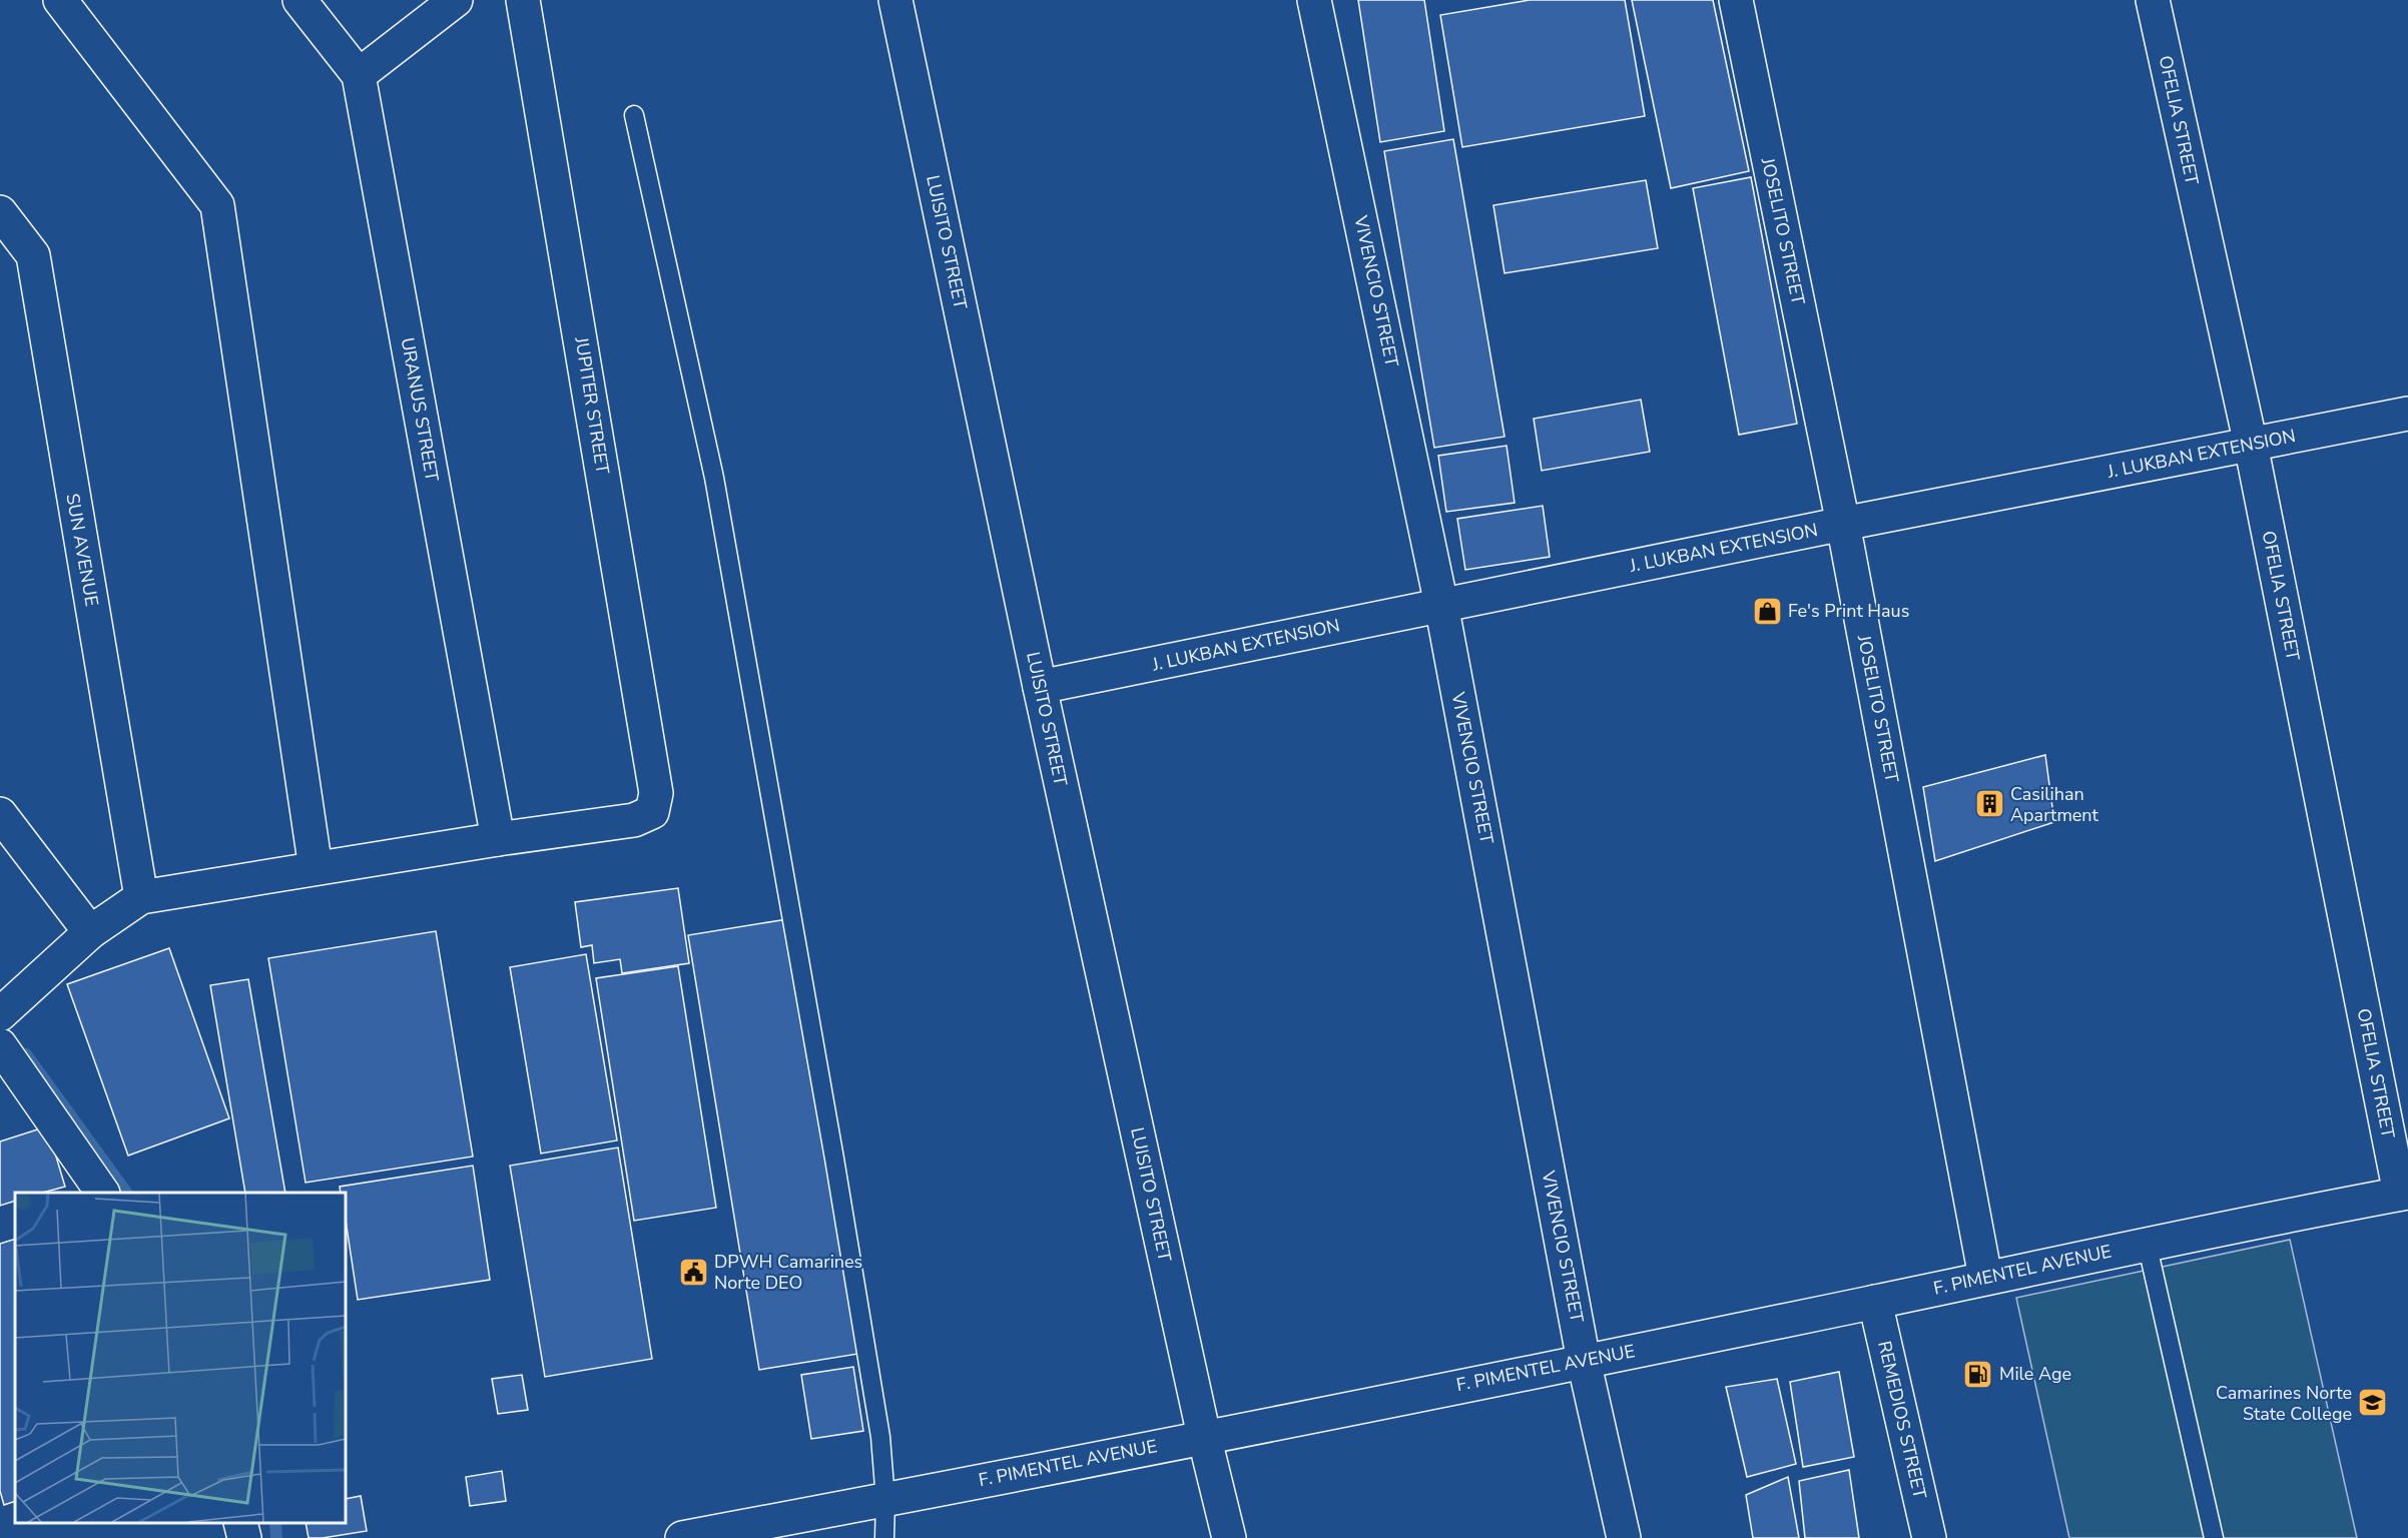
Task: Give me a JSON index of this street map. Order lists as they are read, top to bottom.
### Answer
{
  "streets": {
    "street": [
      "OFELIA STREET",
      "JOSELITO STREET",
      "LUISITO STREET",
      "VIVENCIO STREET",
      "JUPITER STREET",
      "URANUS STREET",
      "J. LUKBAN EXTENSION",
      "SUN AVENUE",
      "F. PIMENTEL AVENUE",
      "REMEDIOS STREET"
    ]
  },
  "crossings": [
    ["OFELIA STREET", "J. LUKBAN EXTENSION"],
    ["OFELIA STREET", "F. PIMENTEL AVENUE"],
    ["JOSELITO STREET", "J. LUKBAN EXTENSION"],
    ["JOSELITO STREET", "F. PIMENTEL AVENUE"],
    ["LUISITO STREET", "J. LUKBAN EXTENSION"],
    ["LUISITO STREET", "F. PIMENTEL AVENUE"],
    ["VIVENCIO STREET", "J. LUKBAN EXTENSION"],
    ["VIVENCIO STREET", "F. PIMENTEL AVENUE"],
    ["JUPITER STREET", "URANUS STREET"],
    ["F. PIMENTEL AVENUE", "REMEDIOS STREET"]
  ],
  "places": {
    "shop": ["Fe's Print Haus"],
    "building": ["Casilihan Apartment"],
    "public building": ["DPWH Camarines Norte DEO"],
    "fuel station": ["Mile Age"],
    "school or university": ["Camarines Norte State College"]
  }
}
